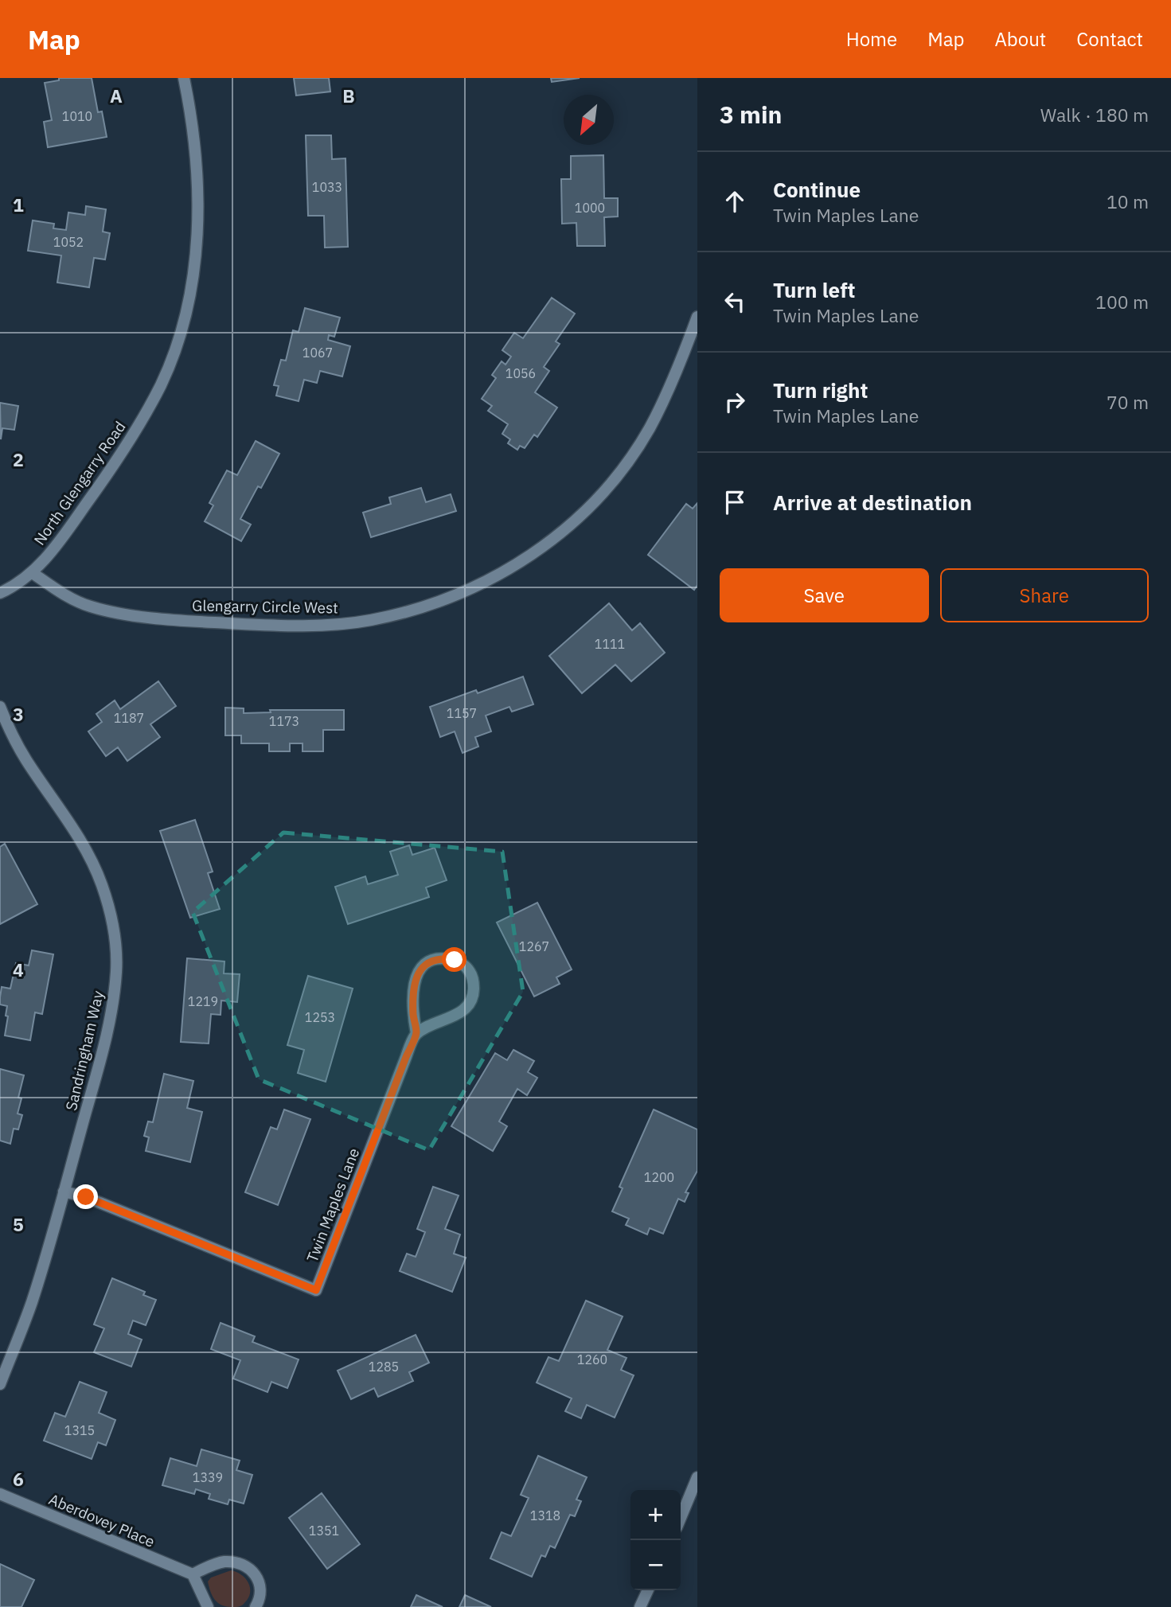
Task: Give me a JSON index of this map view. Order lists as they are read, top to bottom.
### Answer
{
  "streets": {
    "street": [
      "North Glengarry Road",
      "Glengarry Circle West",
      "Sandringham Way",
      "Twin Maples Lane",
      "Aberdovey Place"
    ]
  },
  "crossings": [
    ["North Glengarry Road", "Glengarry Circle West"],
    ["Sandringham Way", "Twin Maples Lane"]
  ],
  "house_numbers": [
    "1010",
    "1033",
    "1000",
    "1052",
    "1067",
    "1056",
    "1111",
    "1157",
    "1187",
    "1173",
    "1267",
    "1219",
    "1253",
    "1200",
    "1260",
    "1285",
    "1315",
    "1339",
    "1318",
    "1351"
  ],
  "north": "bottom left",
  "page": {
    "header": "Map",
    "nav": [
      "Home",
      "Map",
      "About",
      "Contact"
    ],
    "heading": ["3 min", "Walk · 180 m"],
    "list": [
      ["Continue", "Twin Maples Lane", "10 m"],
      ["Turn left", "Twin Maples Lane", "100 m"],
      ["Turn right", "Twin Maples Lane", "70 m"],
      "Arrive at destination"
    ],
    "buttons": ["Save", "Share"],
    "map_buttons": ["+", "−"]
  },
  "grid": {
    "columns": ["A", "B"],
    "rows": [
      "1",
      "2",
      "3",
      "4",
      "5",
      "6"
    ]
  }
}
